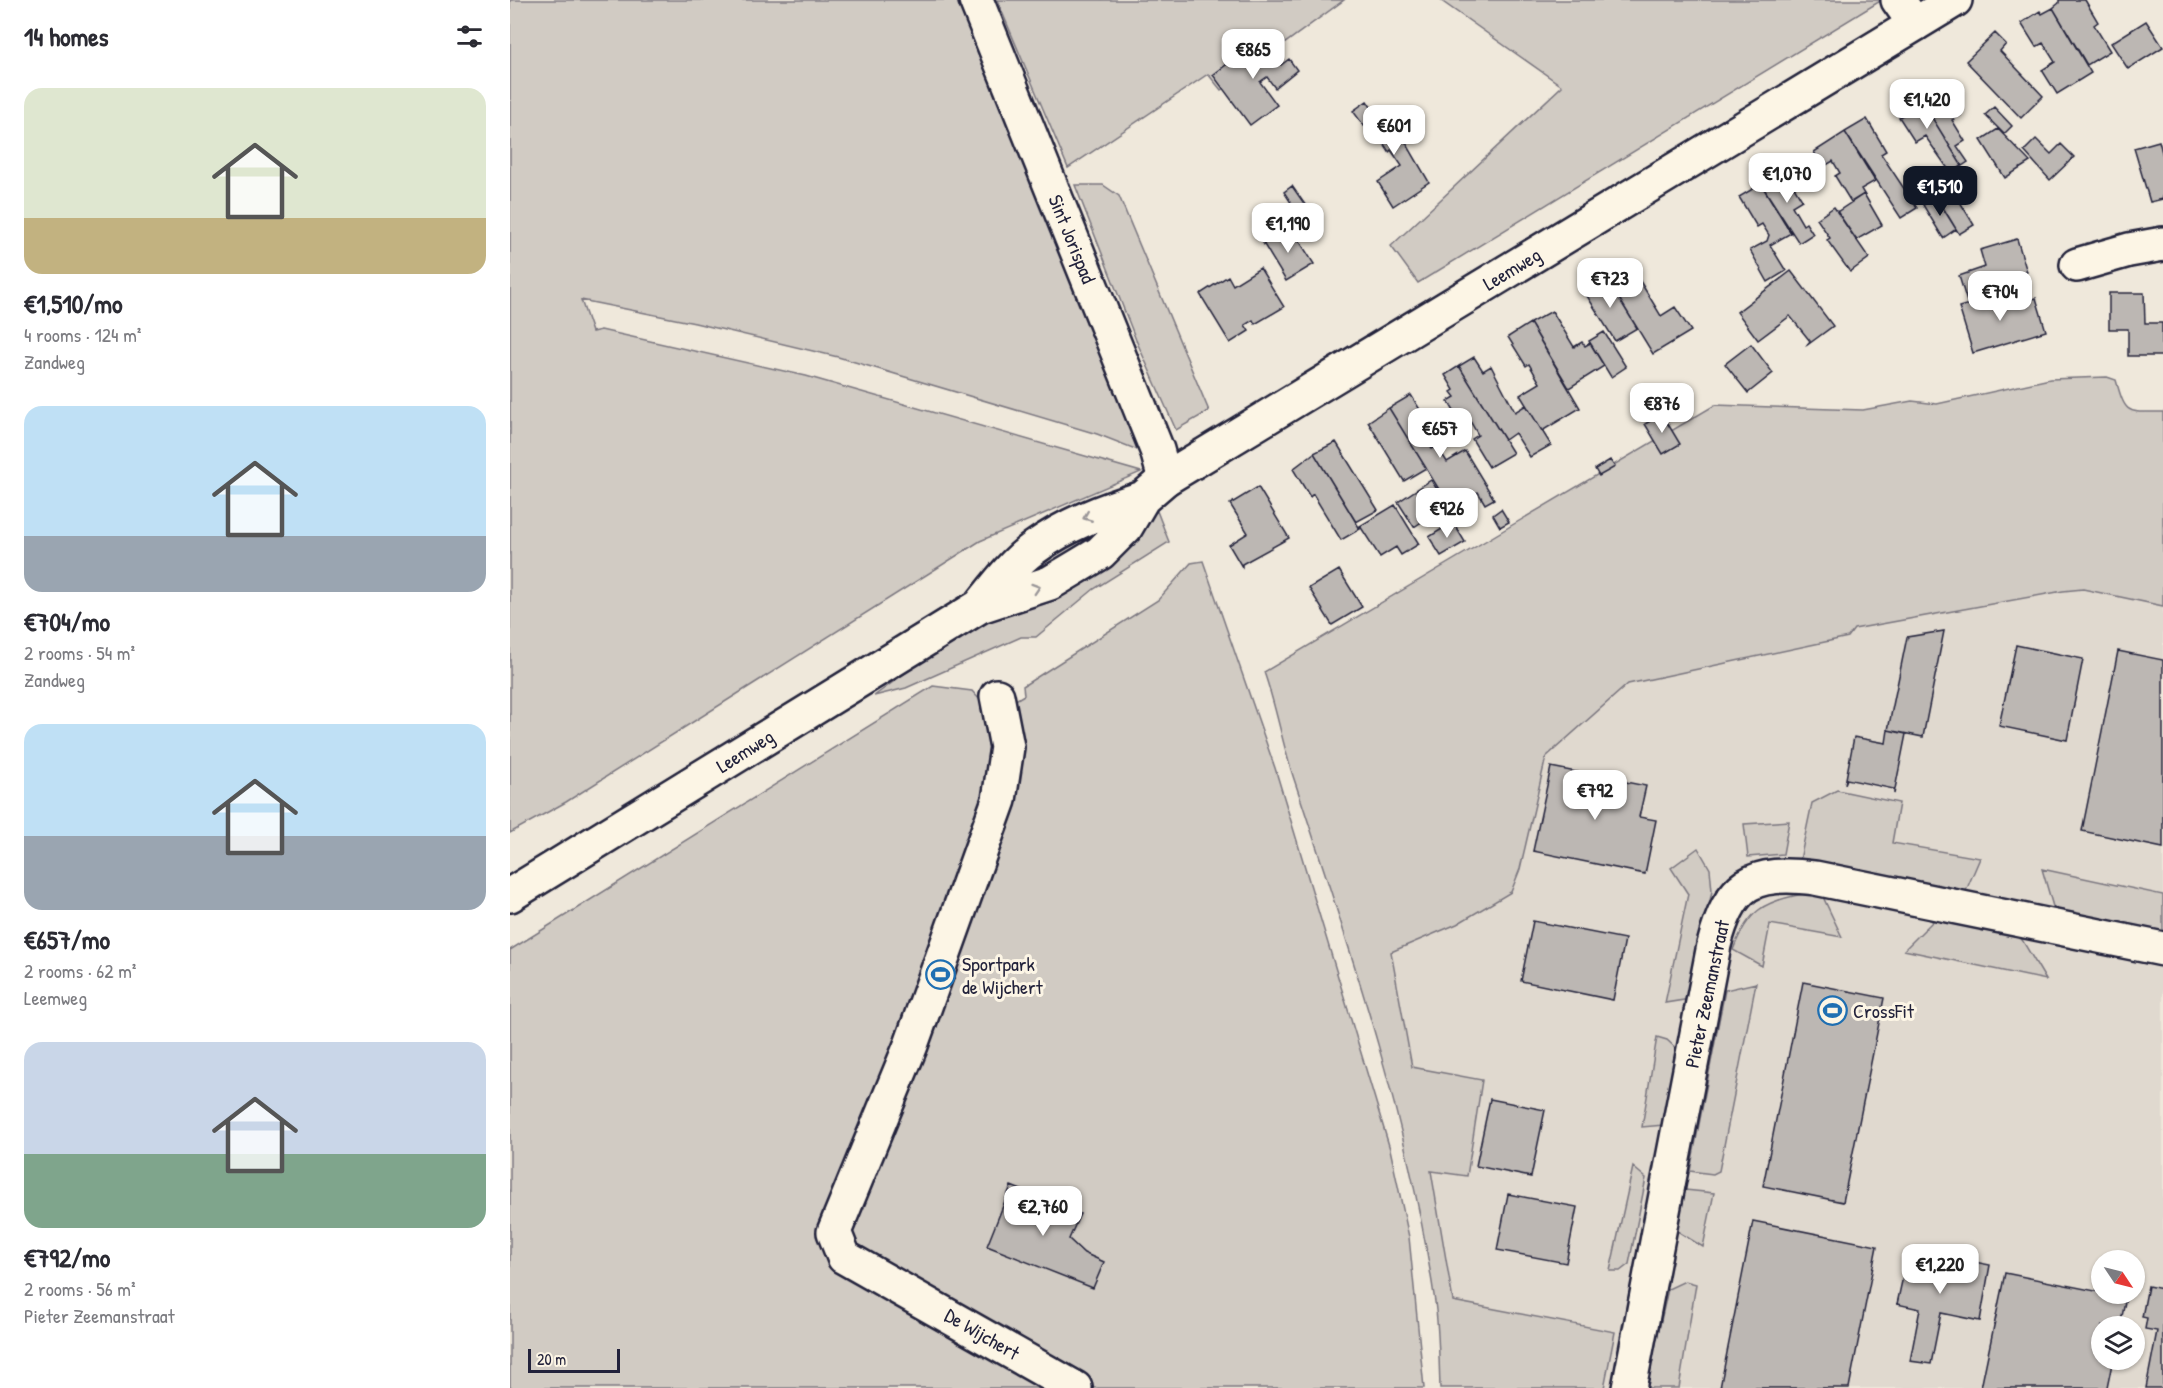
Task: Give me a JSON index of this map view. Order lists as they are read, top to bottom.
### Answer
{
  "streets": {
    "street": [
      "Sint Jorispad",
      "Leemweg",
      "Pieter Zeemanstraat",
      "De Wijchert"
    ]
  },
  "crossings": [
    ["Sint Jorispad", "Leemweg"]
  ],
  "places": {
    "sports": ["Sportpark de Wijchert", "CrossFit"]
  },
  "scale_bar": "20 m",
  "north": "bottom right",
  "page": {
    "heading": "14 homes",
    "price": [
      "€865",
      "€1,420",
      "€601",
      "€1,070",
      "€1,510",
      "€1,190",
      "€723",
      "€704",
      "€876",
      "€657",
      "€926",
      "€792",
      "€2,760",
      "€1,220"
    ],
    "list": [
      {
        "name": "€1,510/mo",
        "note": "4 rooms · 124 m² · Zandweg"
      },
      {
        "name": "€704/mo",
        "note": "2 rooms · 54 m² · Zandweg"
      },
      {
        "name": "€657/mo",
        "note": "2 rooms · 62 m² · Leemweg"
      },
      {
        "name": "€792/mo",
        "note": "2 rooms · 56 m² · Pieter Zeemanstraat"
      }
    ],
    "scale": "20 m"
  }
}
